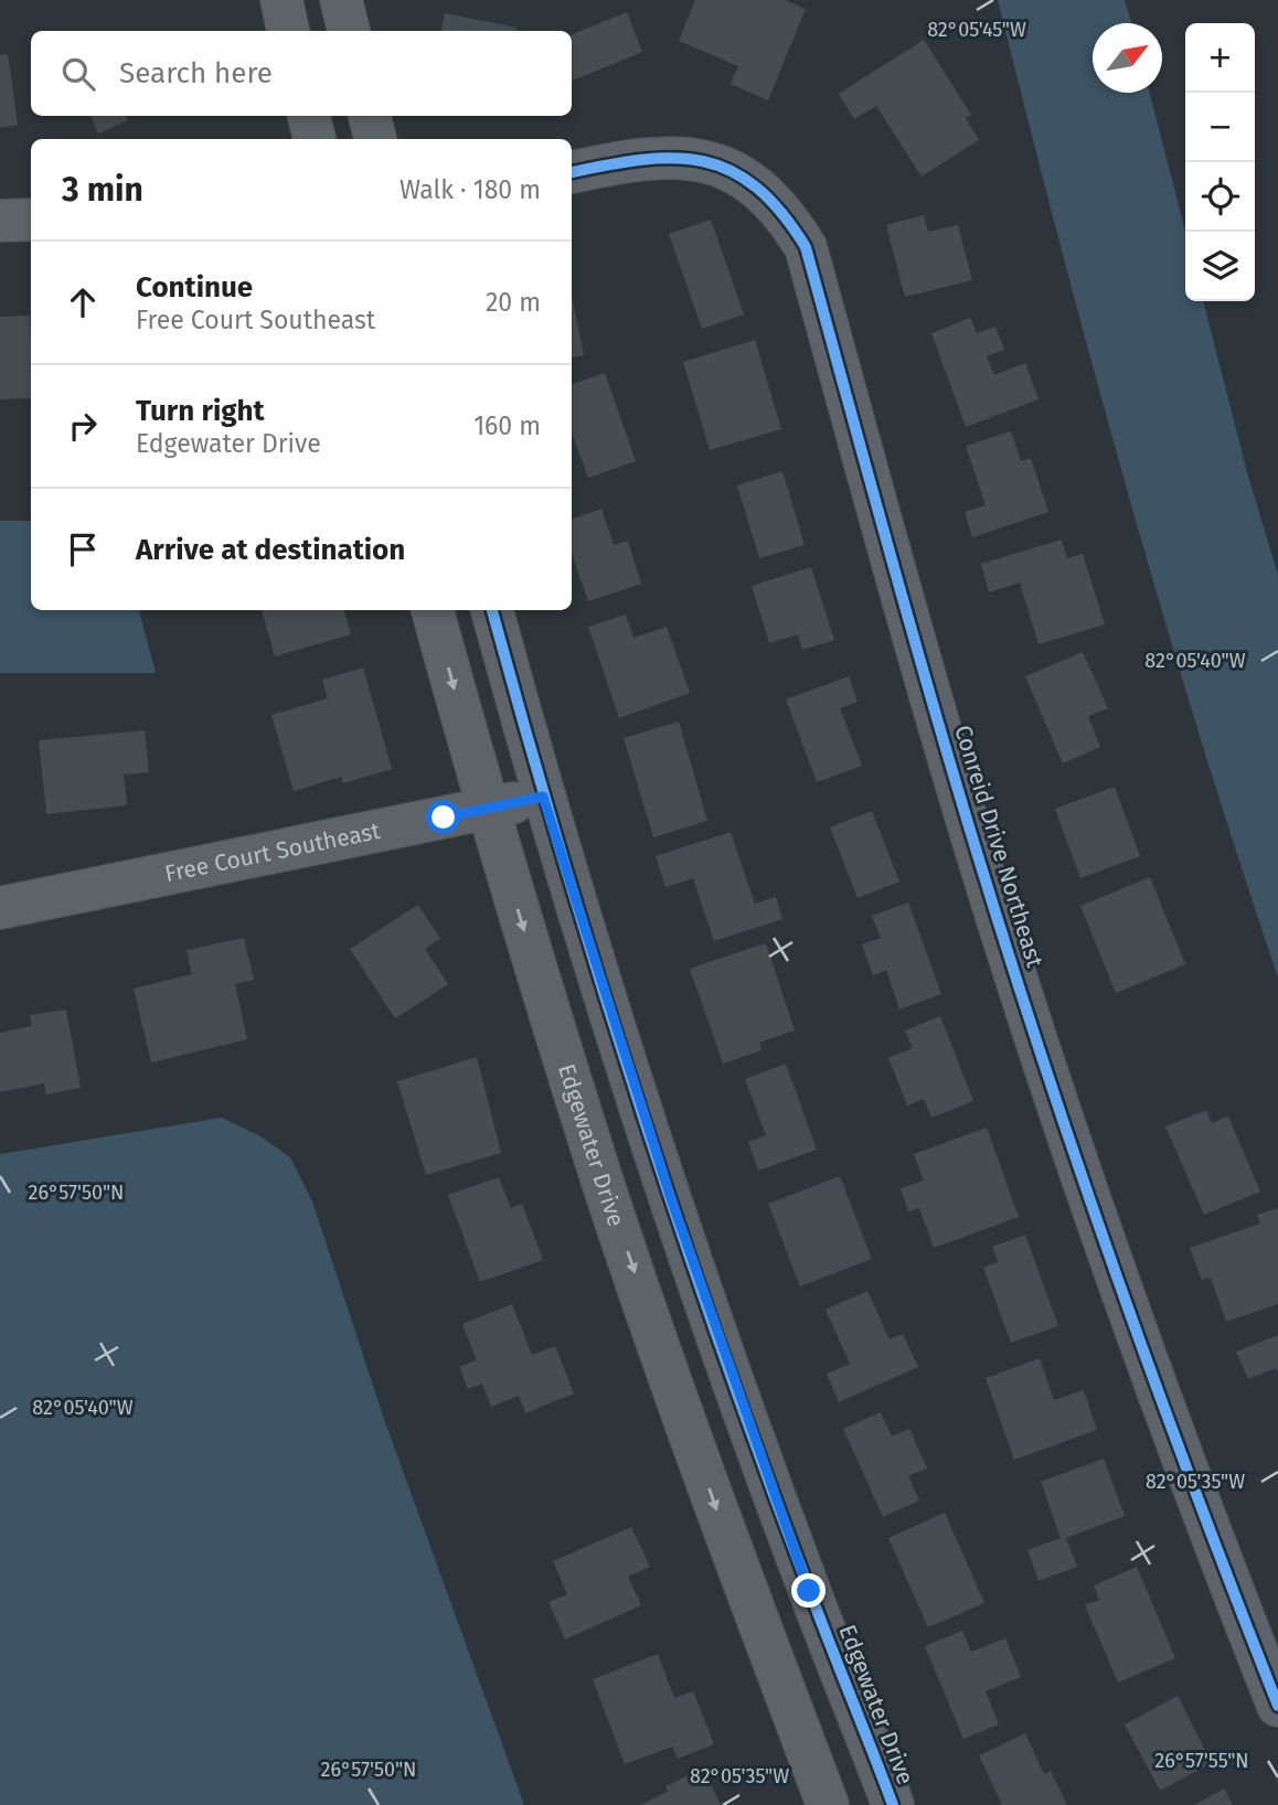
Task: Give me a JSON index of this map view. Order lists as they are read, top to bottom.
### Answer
{
  "streets": {
    "street": ["Conreid Drive Northeast", "Free Court Southeast", "Edgewater Drive"]
  },
  "crossings": [
    ["Free Court Southeast", "Edgewater Drive"]
  ],
  "north": "top right",
  "page": {
    "map_buttons": ["+", "−"],
    "search": "Search here",
    "heading": ["3 min", "Walk · 180 m"],
    "list": [
      ["Continue", "Free Court Southeast", "20 m"],
      ["Turn right", "Edgewater Drive", "160 m"],
      "Arrive at destination"
    ]
  },
  "coordinates": [
    "82°05'45\"W",
    "82°05'40\"W",
    "26°57'50\"N",
    "82°05'35\"W",
    "26°57'55\"N"
  ]
}
